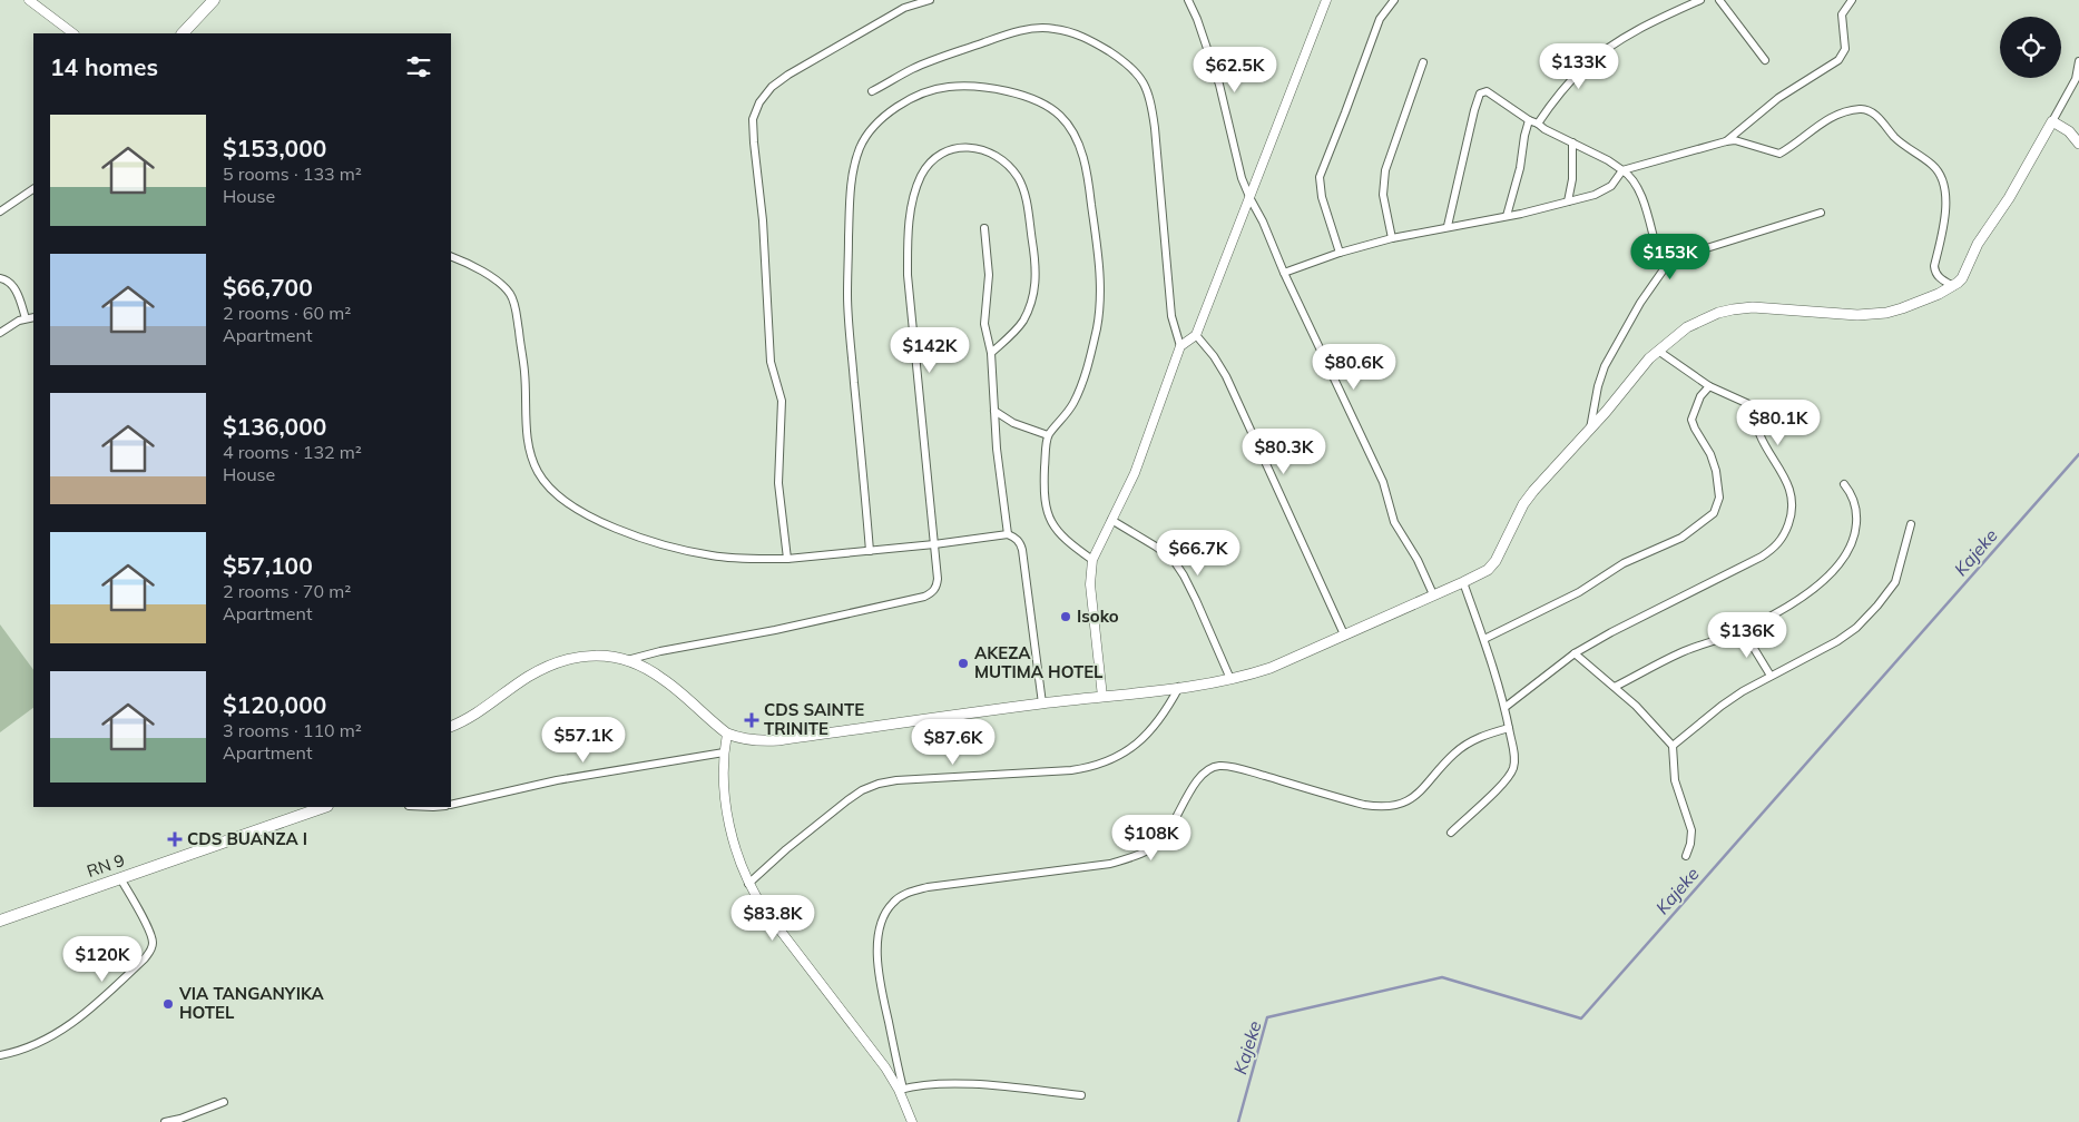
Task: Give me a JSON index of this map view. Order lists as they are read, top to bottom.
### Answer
{
  "streets": {
    "main road": ["RN 9"]
  },
  "water": ["Kajeke"],
  "places": {
    "other": ["Isoko", "AKEZA MUTIMA HOTEL", "VIA TANGANYIKA HOTEL"],
    "health": ["CDS SAINTE TRINITE", "CDS BUANZA I"]
  },
  "page": {
    "heading": "14 homes",
    "price": [
      "$133K",
      "$62.5K",
      "$153K",
      "$142K",
      "$80.6K",
      "$80.1K",
      "$80.3K",
      "$66.7K",
      "$136K",
      "$57.1K",
      "$87.6K",
      "$108K",
      "$83.8K",
      "$120K"
    ],
    "list": [
      {
        "name": "$153,000",
        "note": "5 rooms · 133 m² · House"
      },
      {
        "name": "$66,700",
        "note": "2 rooms · 60 m² · Apartment"
      },
      {
        "name": "$136,000",
        "note": "4 rooms · 132 m² · House"
      },
      {
        "name": "$57,100",
        "note": "2 rooms · 70 m² · Apartment"
      },
      {
        "name": "$120,000",
        "note": "3 rooms · 110 m² · Apartment"
      }
    ]
  }
}
